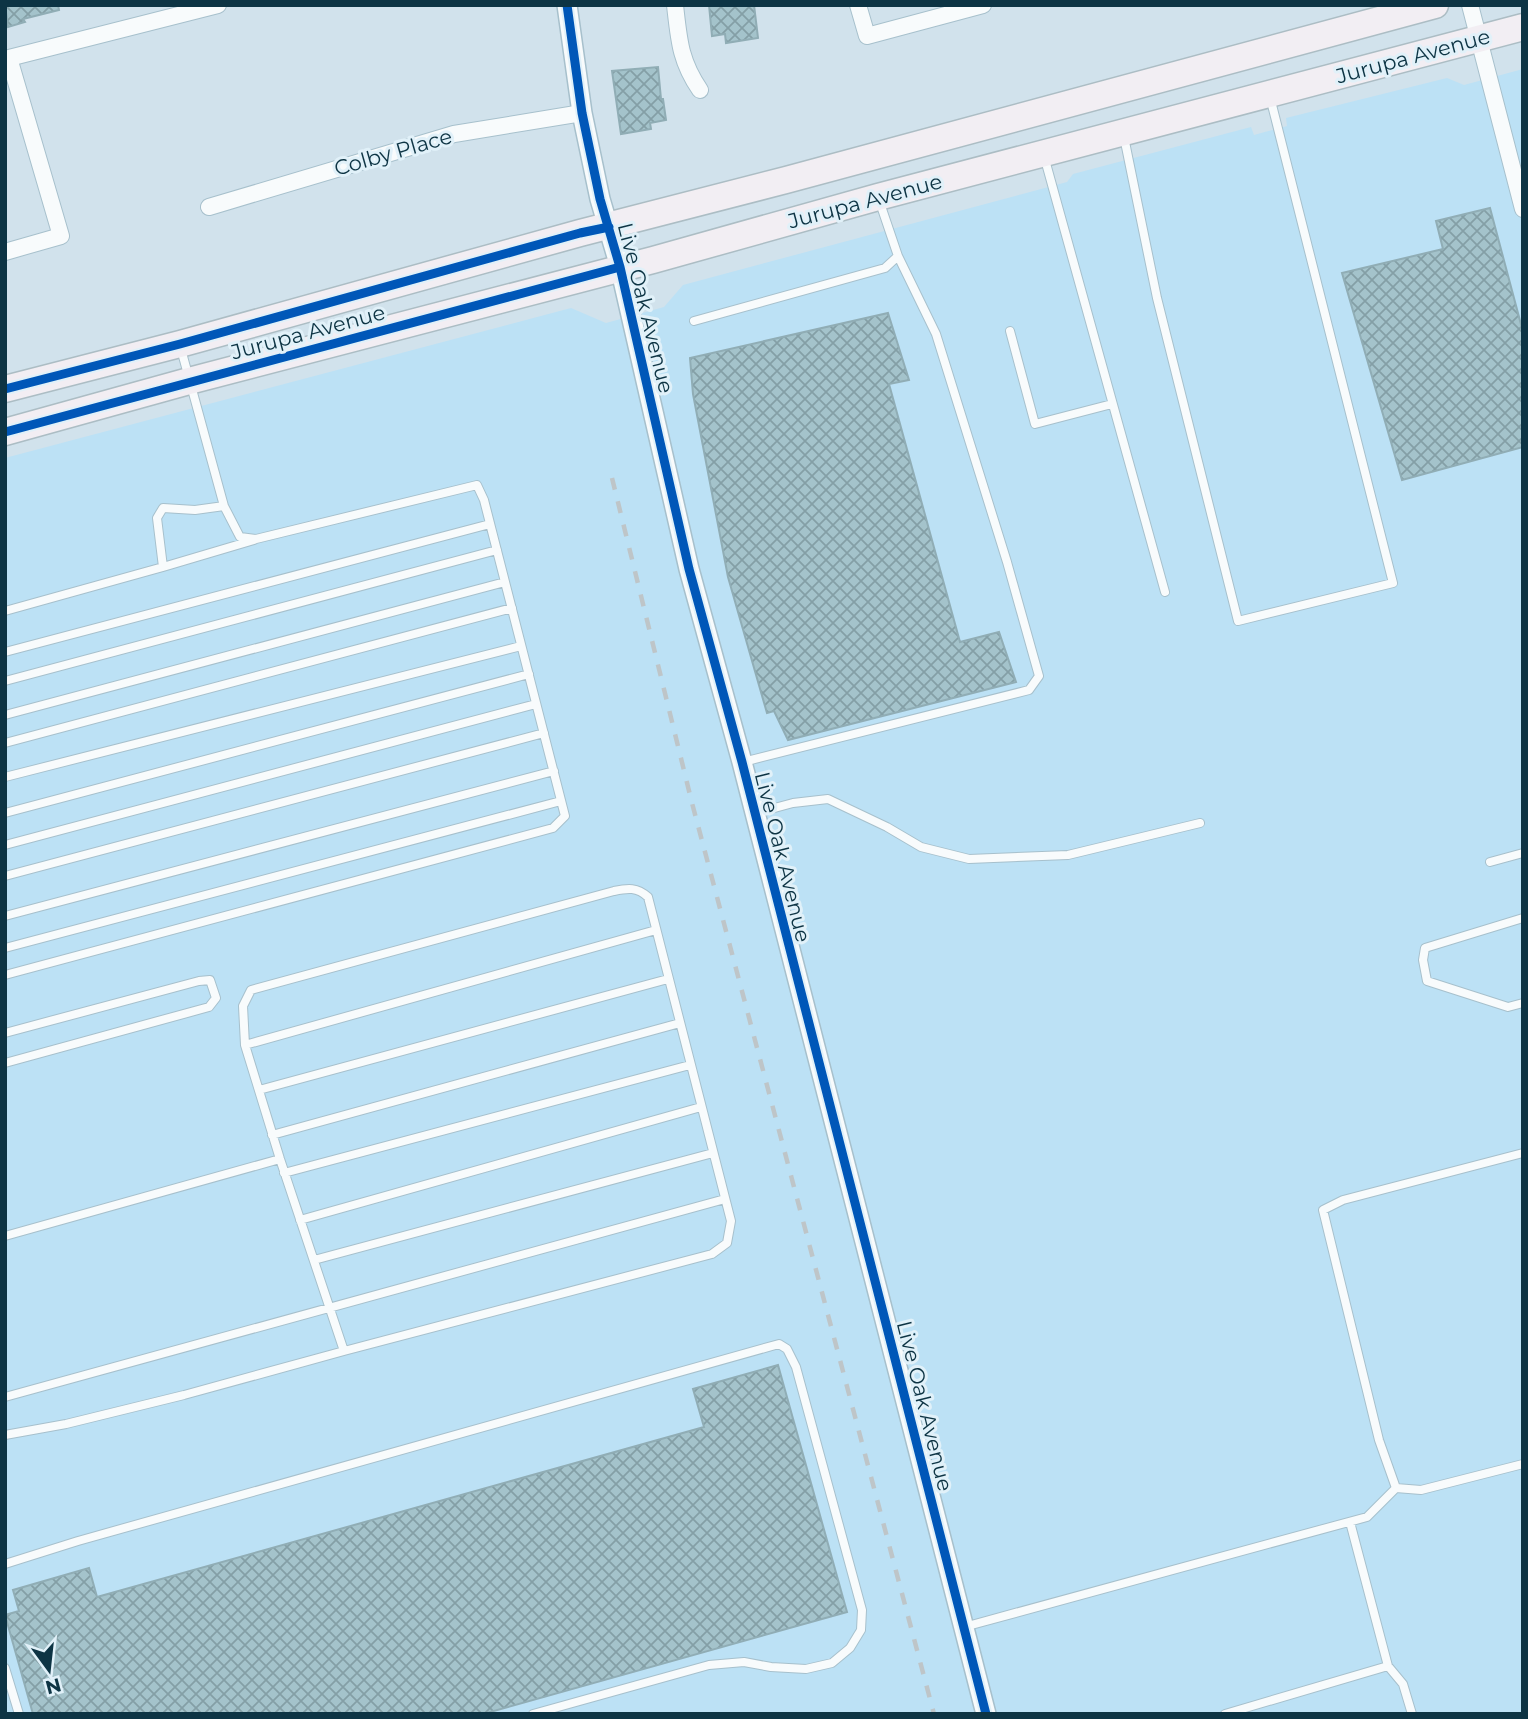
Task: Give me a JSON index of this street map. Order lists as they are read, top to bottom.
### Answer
{
  "streets": {
    "main road": ["Jurupa Avenue"],
    "street": ["Colby Place", "Live Oak Avenue"]
  },
  "crossings": [
    ["Jurupa Avenue", "Live Oak Avenue"],
    ["Colby Place", "Live Oak Avenue"]
  ],
  "north": "bottom"
}
